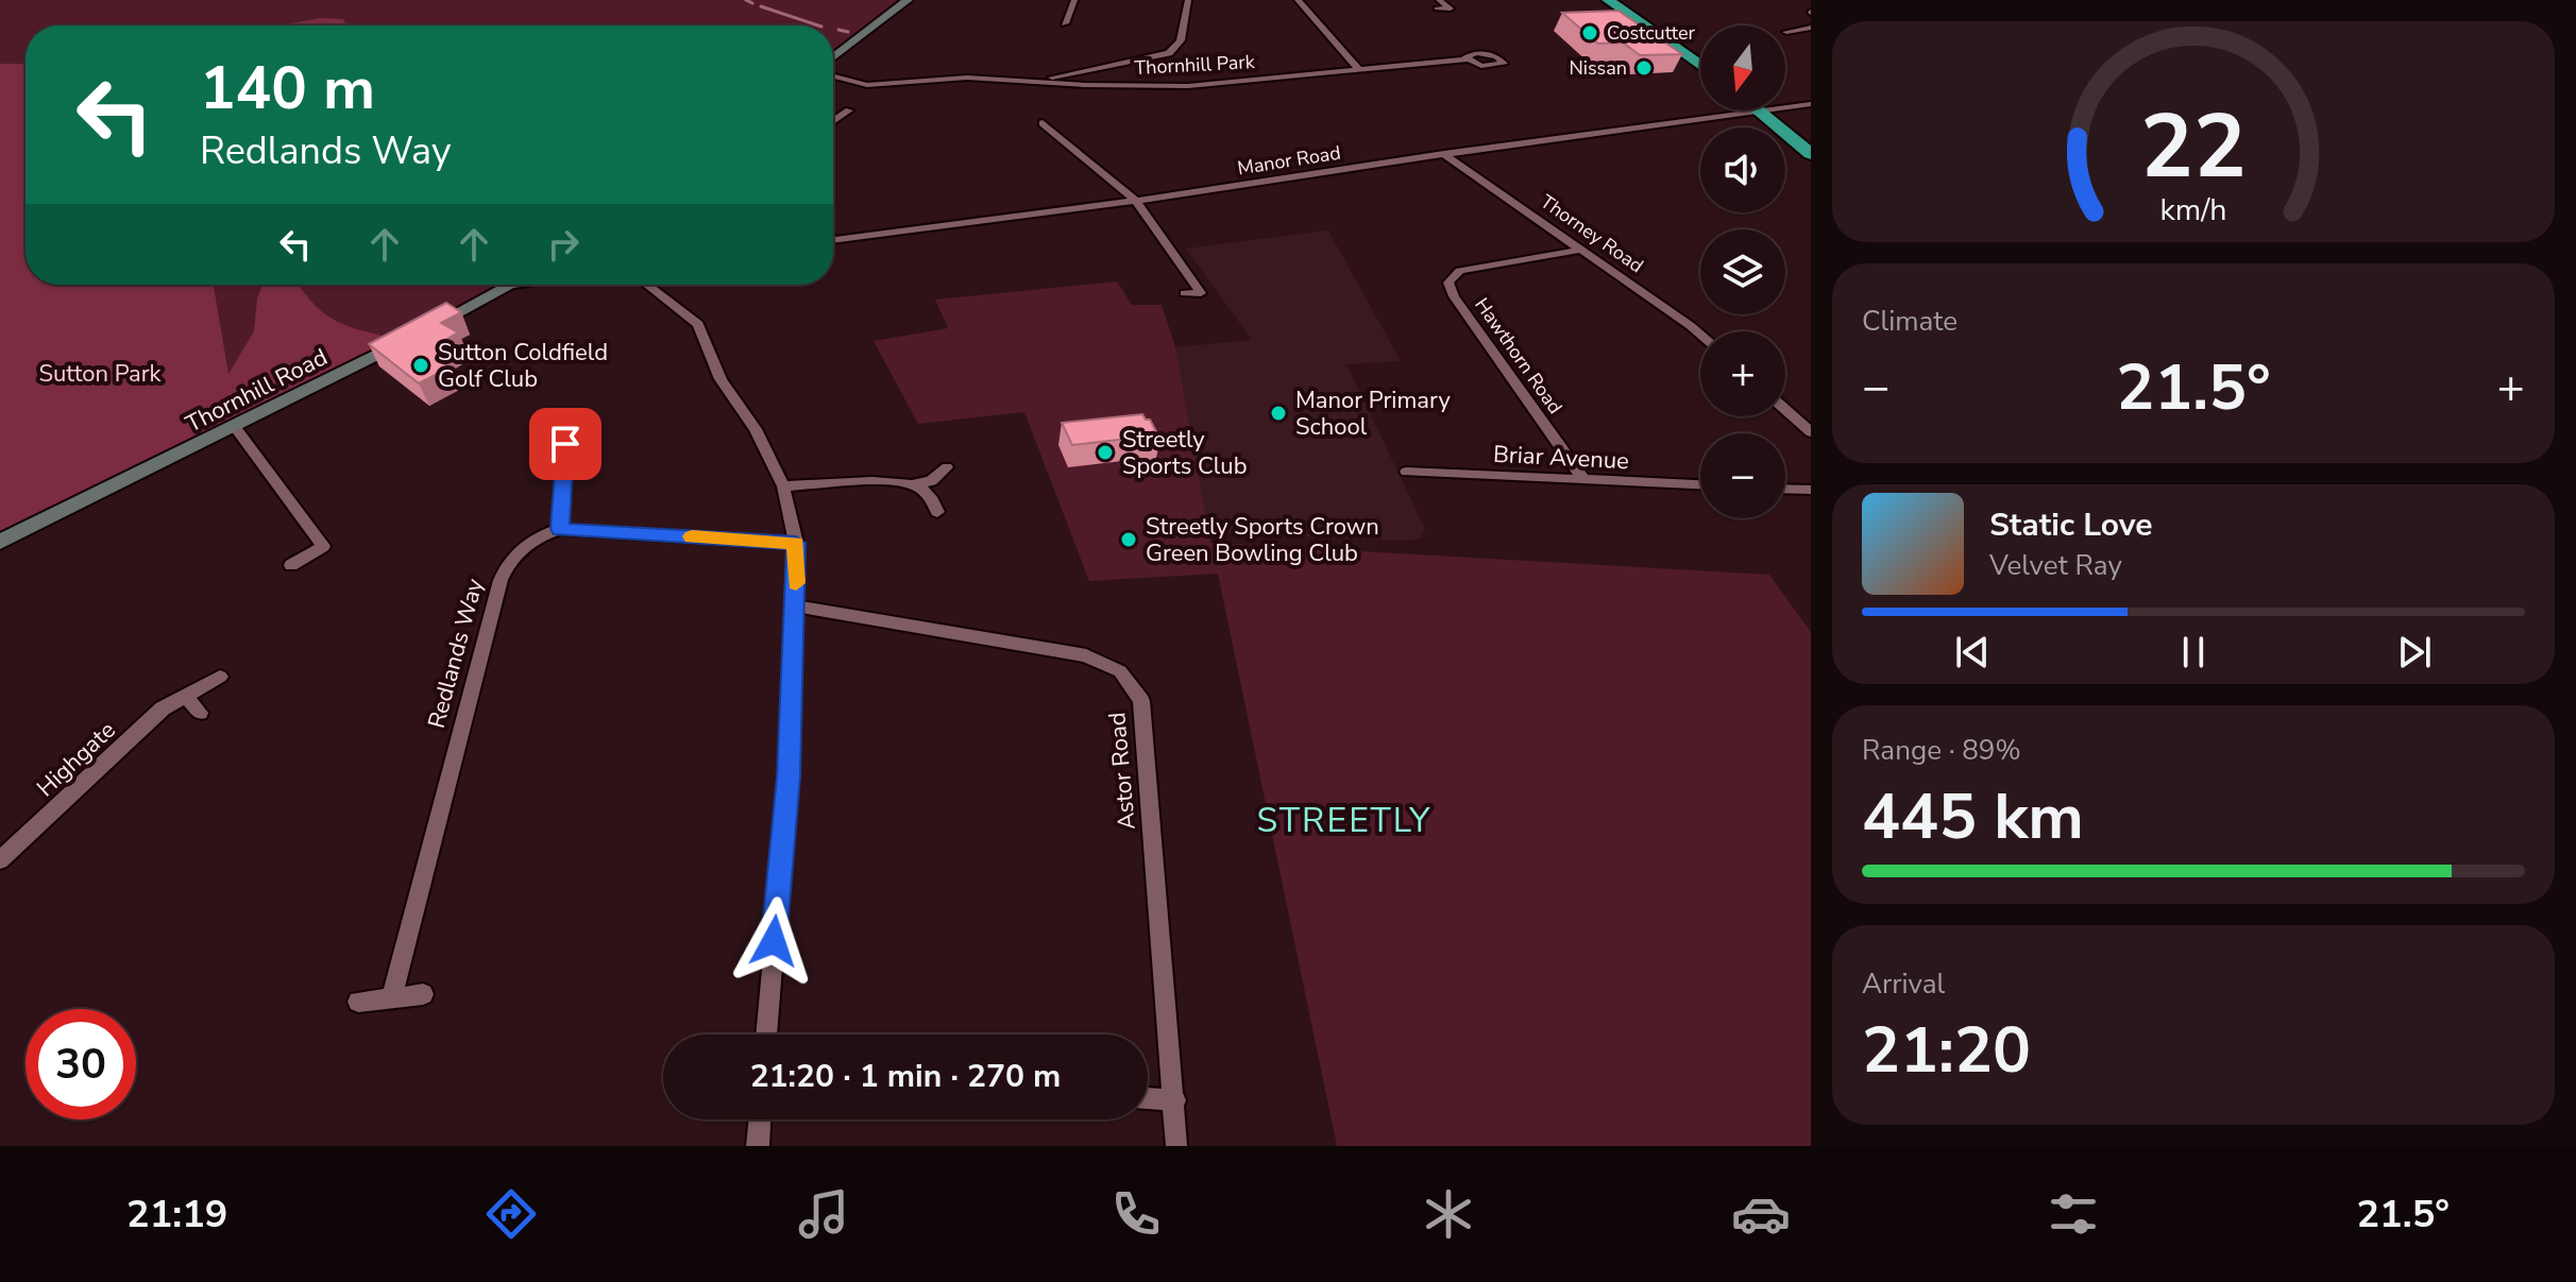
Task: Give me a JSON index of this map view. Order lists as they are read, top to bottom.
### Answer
{
  "streets": {
    "main road": ["Thornhill Road"],
    "street": [
      "Thornhill Park",
      "Manor Road",
      "Thorney Road",
      "Hawthorn Road",
      "Briar Avenue",
      "Redlands Way",
      "Highgate",
      "Astor Road"
    ]
  },
  "crossings": [
    ["Manor Road", "Thorney Road"],
    ["Thorney Road", "Hawthorn Road"],
    ["Hawthorn Road", "Briar Avenue"]
  ],
  "districts": ["STREETLY"],
  "parks": ["Sutton Park"],
  "places": [
    "Costcutter",
    "Nissan",
    "Sutton Coldfield Golf Club",
    "Manor Primary School",
    "Streetly Sports Club",
    "Streetly Sports Crown Green Bowling Club"
  ],
  "north": "bottom",
  "page": {
    "map_buttons": ["+", "−"],
    "turn": ["140 m", "Redlands Way"],
    "tile": [
      "Climate",
      ["Range · 89%", "445 km"],
      ["Arrival", "21:20"]
    ],
    "heat": ["−", "21.5°", "+"],
    "song": ["Static Love", "Velvet Ray"],
    "limit": "30",
    "trip": "21:20 · 1 min · 270 m",
    "tabs": ["21:19", "21.5°"],
    "gauge": ["22", "km/h"]
  }
}
